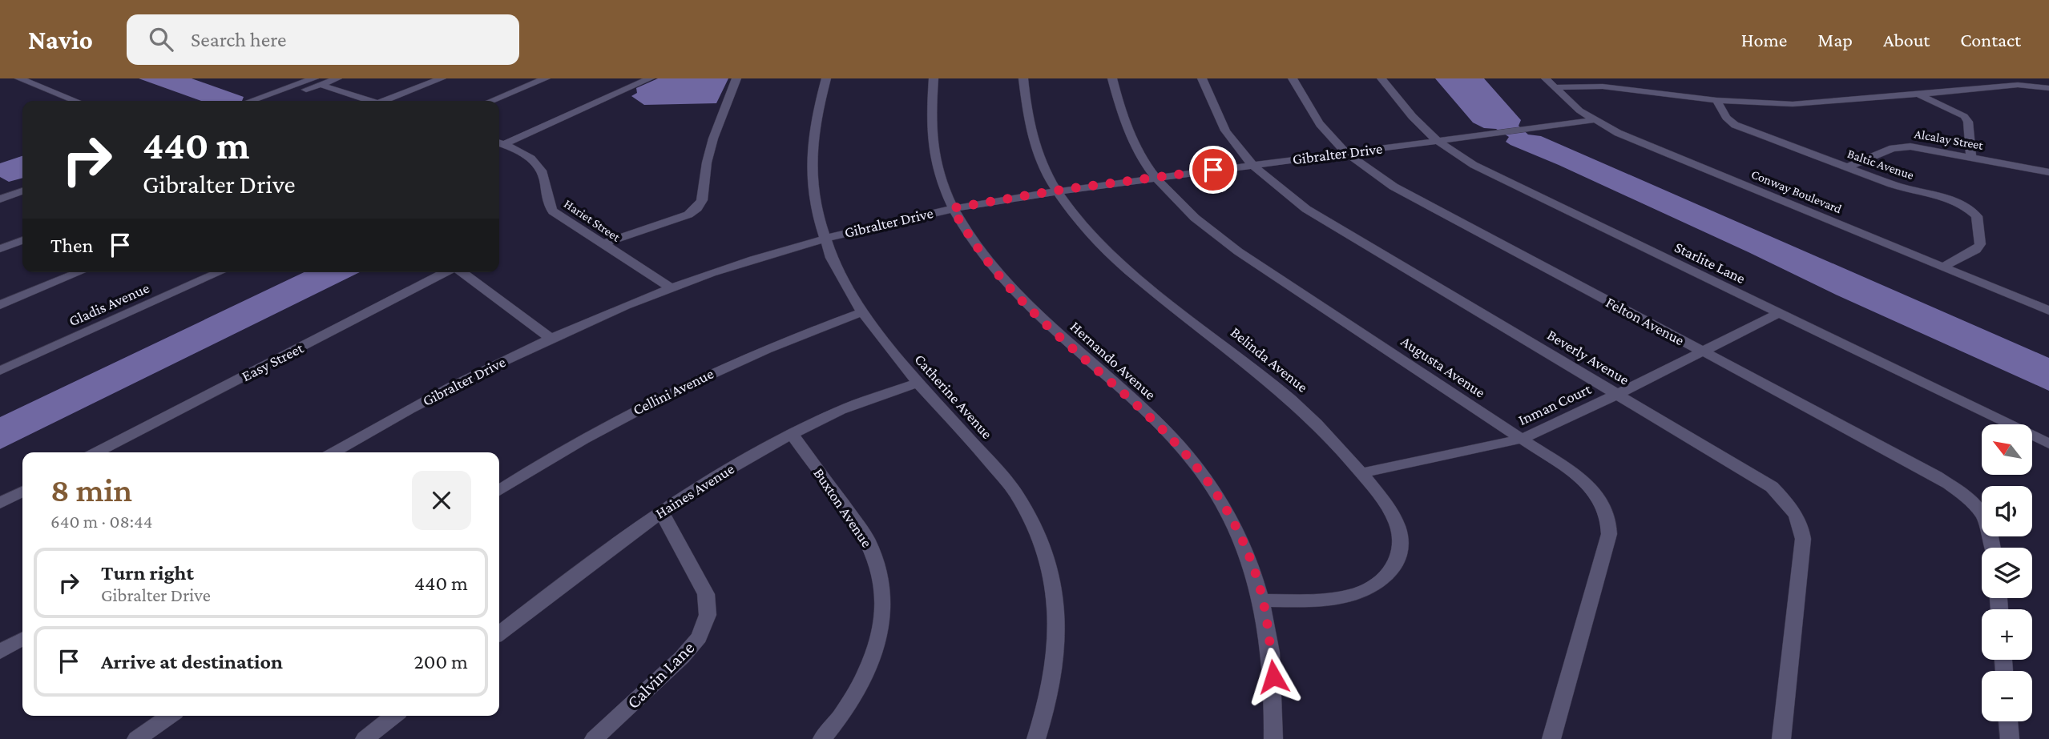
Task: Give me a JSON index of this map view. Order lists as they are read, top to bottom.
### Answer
{
  "streets": {
    "street": [
      "Alcalay Street",
      "Gibralter Drive",
      "Baltic Avenue",
      "Conway Boulevard",
      "Hariet Street",
      "Starlite Lane",
      "Gladis Avenue",
      "Felton Avenue",
      "Beverly Avenue",
      "Belinda Avenue",
      "Hernando Avenue",
      "Easy Street",
      "Augusta Avenue",
      "Cellini Avenue",
      "Catherine Avenue",
      "Inman Court",
      "Haines Avenue",
      "Buxton Avenue",
      "Calvin Lane"
    ]
  },
  "crossings": [
    ["Alcalay Street", "Baltic Avenue"],
    ["Gibralter Drive", "Conway Boulevard"],
    ["Gibralter Drive", "Hariet Street"],
    ["Gibralter Drive", "Starlite Lane"],
    ["Gibralter Drive", "Felton Avenue"],
    ["Gibralter Drive", "Beverly Avenue"],
    ["Gibralter Drive", "Belinda Avenue"],
    ["Gibralter Drive", "Hernando Avenue"],
    ["Gibralter Drive", "Augusta Avenue"],
    ["Gibralter Drive", "Catherine Avenue"],
    ["Baltic Avenue", "Conway Boulevard"],
    ["Starlite Lane", "Inman Court"],
    ["Felton Avenue", "Inman Court"],
    ["Beverly Avenue", "Inman Court"],
    ["Belinda Avenue", "Hernando Avenue"],
    ["Belinda Avenue", "Inman Court"],
    ["Augusta Avenue", "Inman Court"],
    ["Cellini Avenue", "Catherine Avenue"],
    ["Catherine Avenue", "Haines Avenue"],
    ["Haines Avenue", "Buxton Avenue"],
    ["Haines Avenue", "Calvin Lane"]
  ],
  "north": "top left",
  "page": {
    "header": "Navio",
    "search": "Search here",
    "nav": [
      "Home",
      "Map",
      "About",
      "Contact"
    ],
    "turn": ["440 m", "Gibralter Drive"],
    "then": "Then",
    "map_buttons": ["+", "−"],
    "heading": ["8 min", "640 m · 08:44"],
    "list": [
      {
        "name": "Turn right",
        "note": "Gibralter Drive",
        "value": "440 m"
      },
      {
        "name": "Arrive at destination",
        "value": "200 m"
      }
    ]
  }
}
